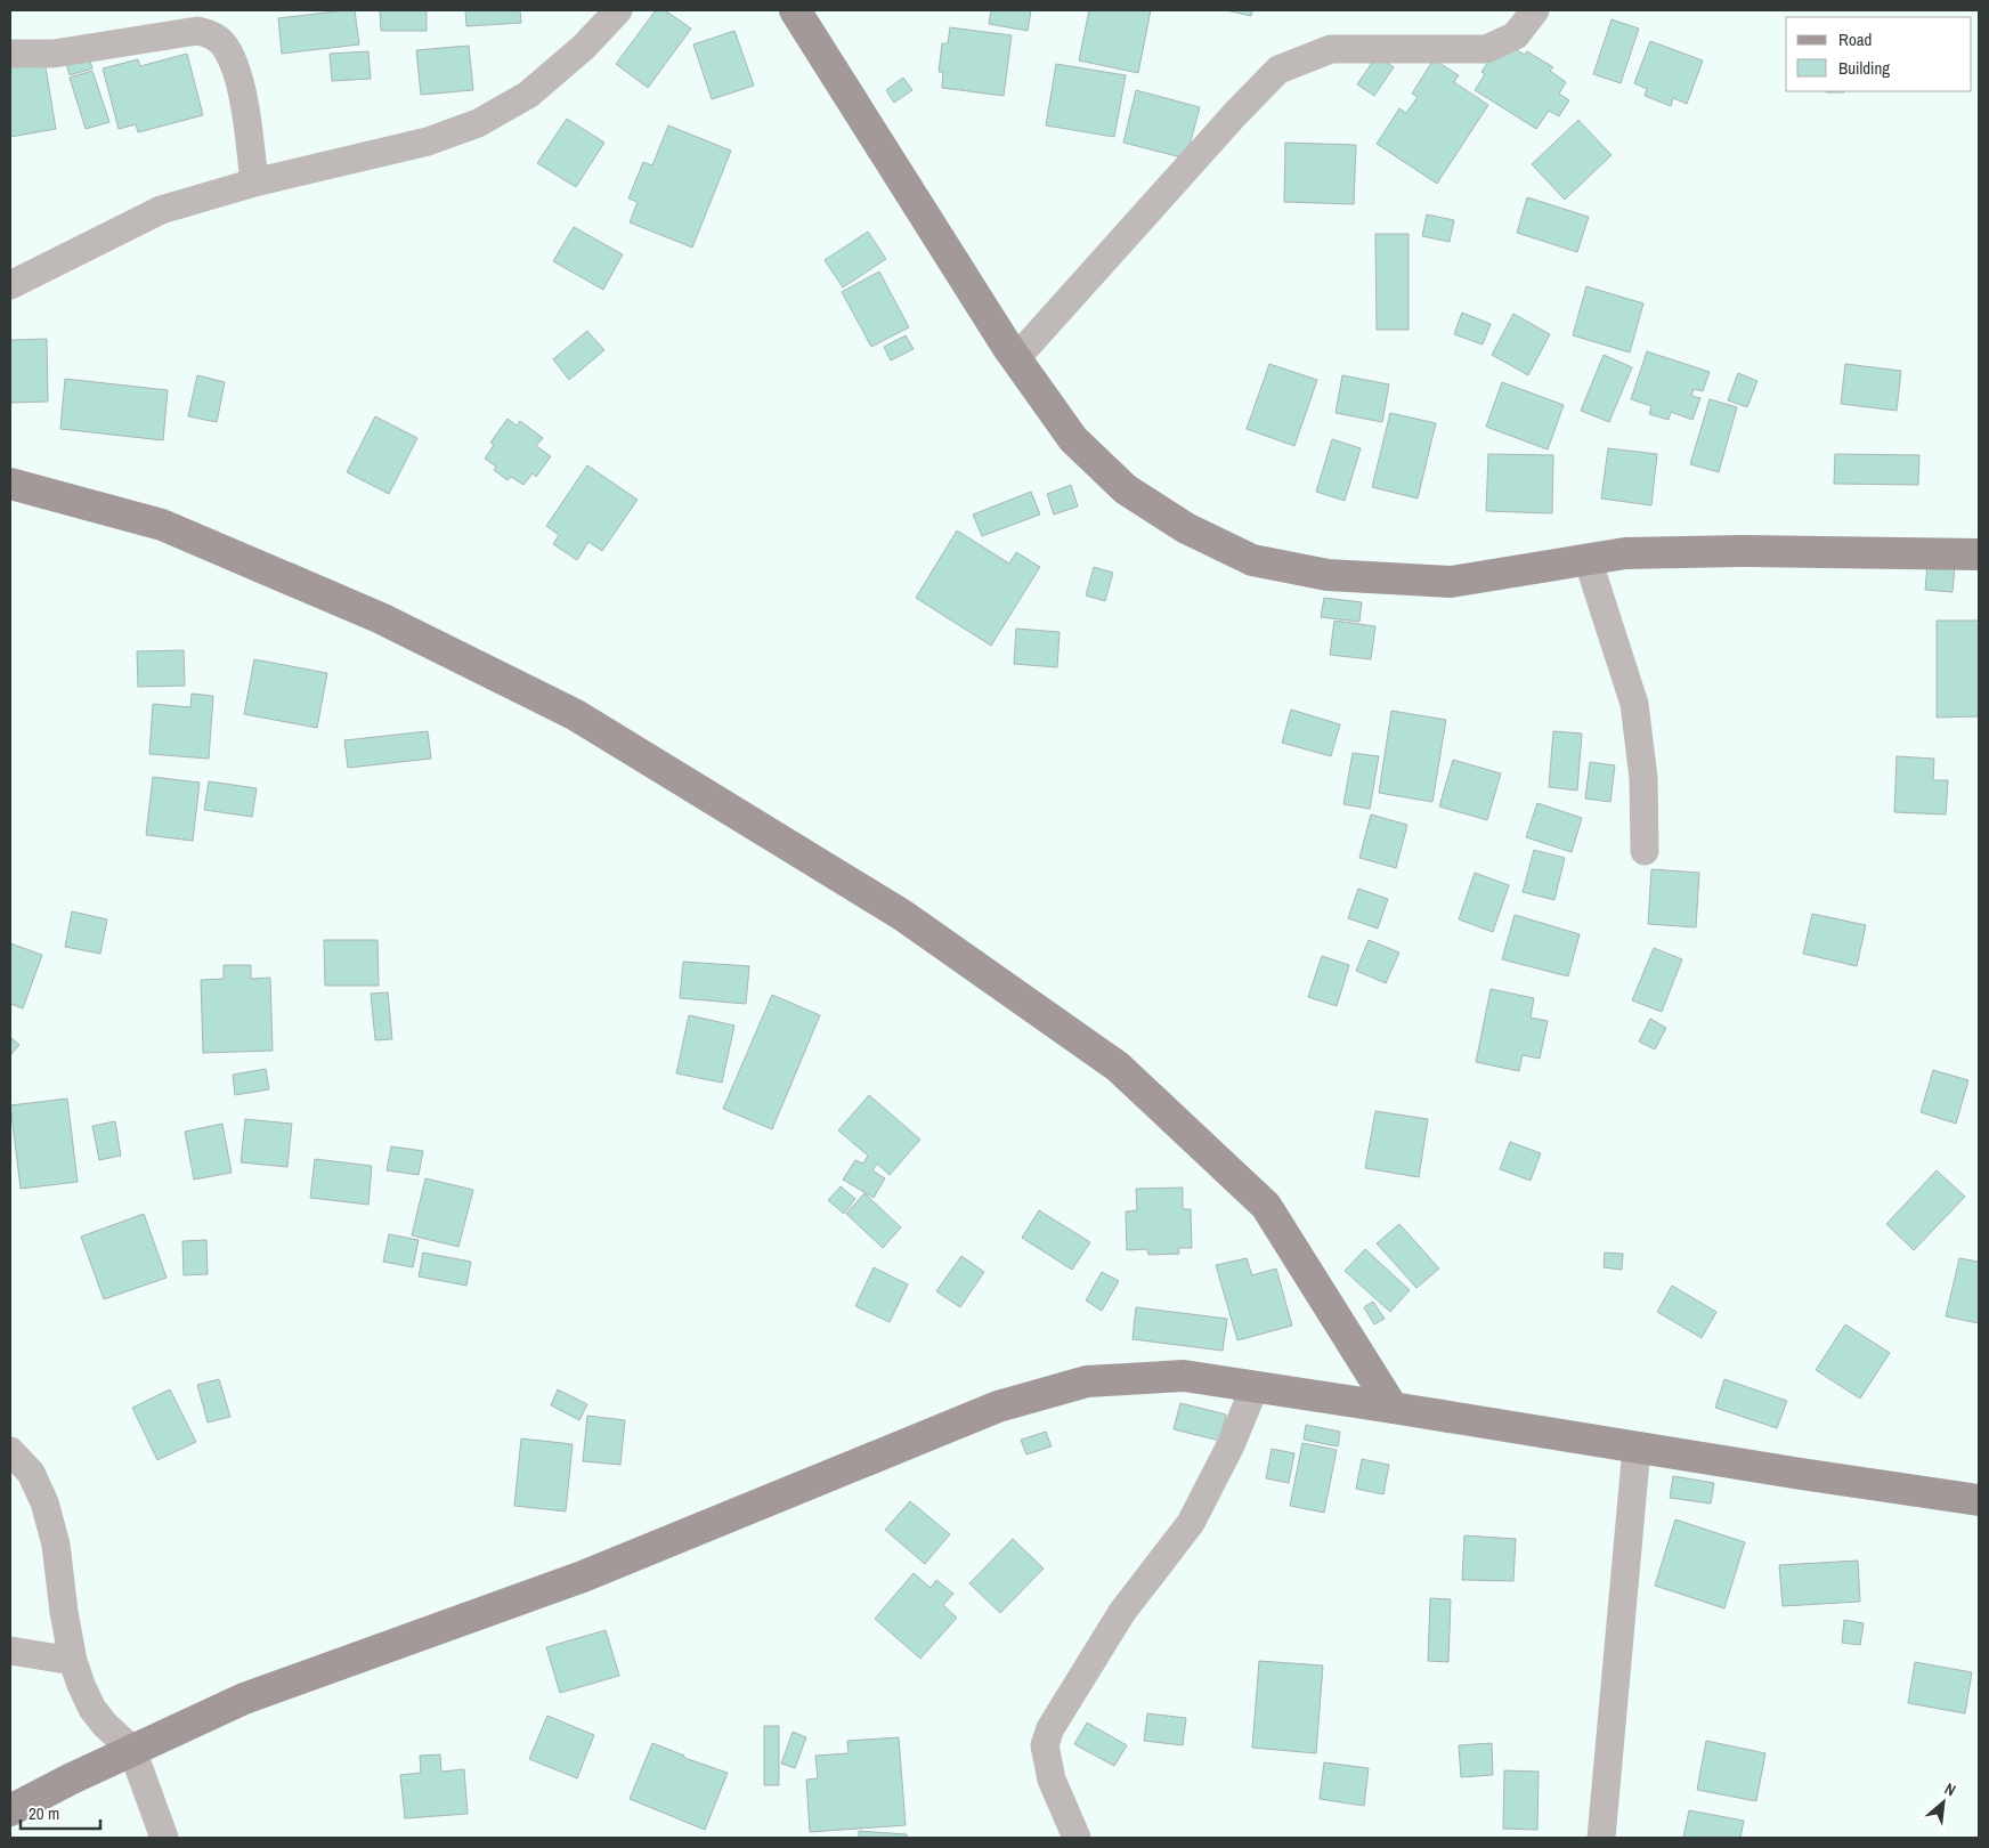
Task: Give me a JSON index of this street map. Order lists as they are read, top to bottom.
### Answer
{
  "legend": ["Road", "Building"],
  "scale_bar": "20 m",
  "north": "top right"
}
